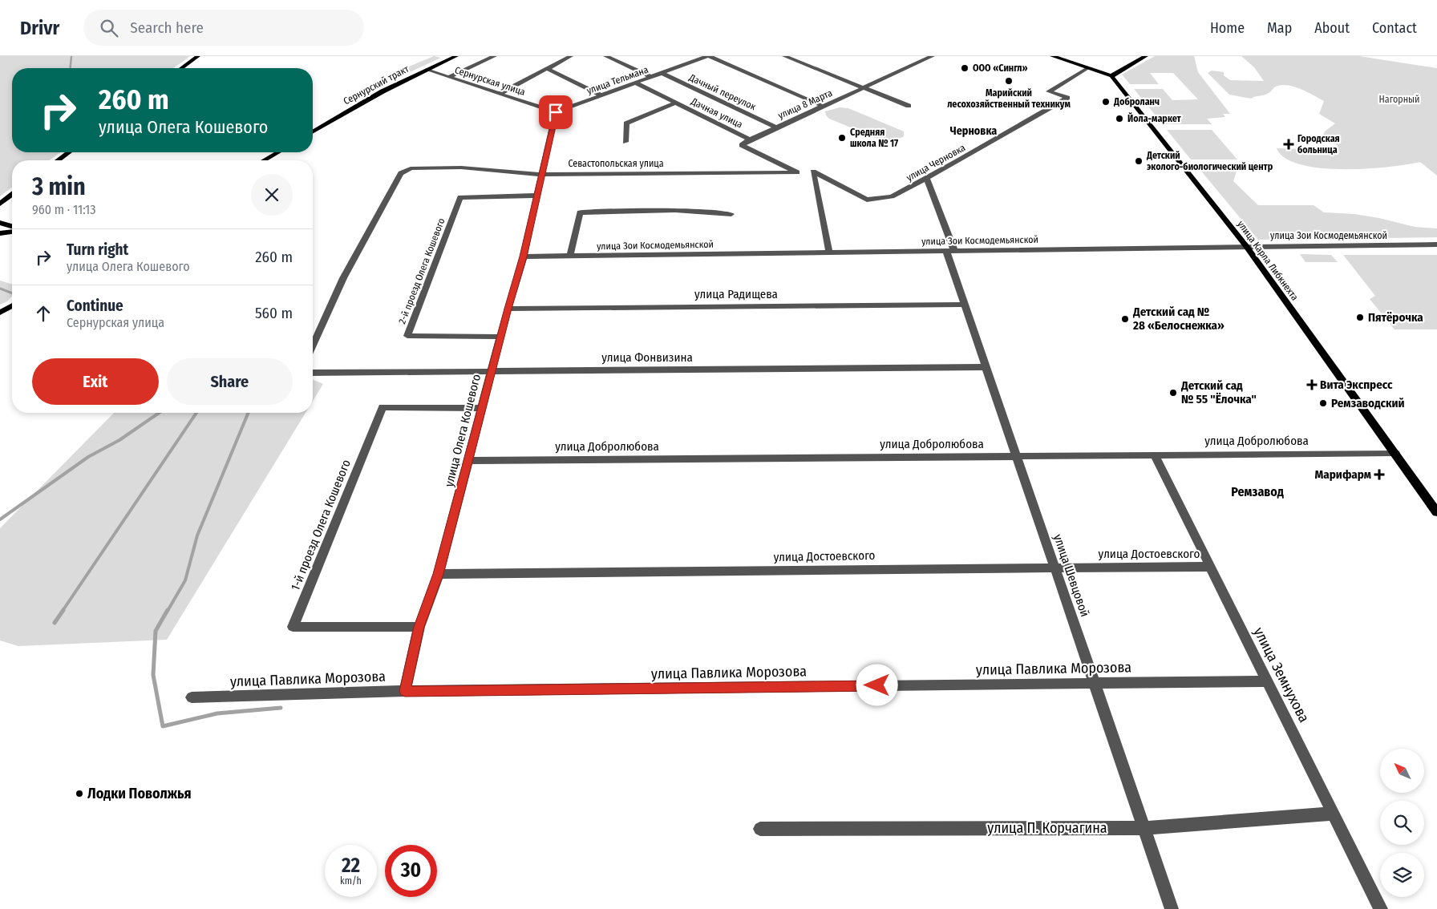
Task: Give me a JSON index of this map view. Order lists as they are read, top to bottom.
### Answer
{
  "streets": {
    "main road": ["Сернурский тракт", "улица Карла Либкнехта"],
    "street": [
      "улица Тельмана",
      "Сернурская улица",
      "Дачный переулок",
      "улица 8 Марта",
      "Дачная улица",
      "улица Черновка",
      "Севастопольская улица",
      "улица Зои Космодемьянской",
      "2-й проезд Олега Кошевого",
      "улица Радищева",
      "улица Фонвизина",
      "улица Олега Кошевого",
      "улица Добролюбова",
      "1-й проезд Олега Кошевого",
      "улица Достоевского",
      "улица Шевцовой",
      "улица Павлика Морозова",
      "улица Земнухова",
      "улица П. Корчагина"
    ]
  },
  "crossings": [
    ["улица Тельмана", "Сернурская улица"],
    ["улица Тельмана", "Дачный переулок"],
    ["улица Тельмана", "Дачная улица"],
    ["Сернурская улица", "Сернурский тракт"],
    ["Дачный переулок", "улица 8 Марта"],
    ["улица 8 Марта", "Дачная улица"],
    ["улица 8 Марта", "Севастопольская улица"],
    ["Дачная улица", "Севастопольская улица"],
    ["улица Черновка", "улица Зои Космодемьянской"],
    ["улица Черновка", "улица Шевцовой"],
    ["Севастопольская улица", "улица Олега Кошевого"],
    ["улица Зои Космодемьянской", "улица Карла Либкнехта"],
    ["улица Зои Космодемьянской", "улица Олега Кошевого"],
    ["улица Зои Космодемьянской", "улица Шевцовой"],
    ["улица Карла Либкнехта", "улица Добролюбова"],
    ["2-й проезд Олега Кошевого", "улица Олега Кошевого"],
    ["улица Радищева", "улица Олега Кошевого"],
    ["улица Радищева", "улица Шевцовой"],
    ["улица Фонвизина", "улица Олега Кошевого"],
    ["улица Фонвизина", "улица Шевцовой"],
    ["улица Олега Кошевого", "улица Добролюбова"],
    ["улица Олега Кошевого", "1-й проезд Олега Кошевого"],
    ["улица Олега Кошевого", "улица Достоевского"],
    ["улица Олега Кошевого", "улица Павлика Морозова"],
    ["улица Добролюбова", "улица Шевцовой"],
    ["улица Добролюбова", "улица Земнухова"],
    ["улица Достоевского", "улица Шевцовой"],
    ["улица Достоевского", "улица Земнухова"],
    ["улица Шевцовой", "улица Павлика Морозова"],
    ["улица Шевцовой", "улица П. Корчагина"],
    ["улица Павлика Морозова", "улица Земнухова"],
    ["улица Земнухова", "улица П. Корчагина"]
  ],
  "districts": ["Черновка", "Ремзавод"],
  "parks": ["Нагорный"],
  "places": {
    "other": [
      "ООО «Сингл»",
      "Марийский лесохозяйственный техникум",
      "Доброланч",
      "Йола-маркет",
      "Средняя школа № 17",
      "Детский эколого-биологический центр",
      "Пятёрочка",
      "Детский сад № 28 «Белоснежка»",
      "Детский сад № 55 \"Ёлочка\"",
      "Ремзаводский",
      "Лодки Поволжья"
    ],
    "health": ["Городская больница", "Вита Экспресс", "Марифарм"]
  },
  "north": "top left",
  "page": {
    "header": "Drivr",
    "search": "Search here",
    "nav": [
      "Home",
      "Map",
      "About",
      "Contact"
    ],
    "turn": ["260 m", "улица Олега Кошевого"],
    "heading": ["3 min", "960 m · 11:13"],
    "list": [
      {
        "name": "Turn right",
        "note": "улица Олега Кошевого",
        "value": "260 m"
      },
      {
        "name": "Continue",
        "note": "Сернурская улица",
        "value": "560 m"
      }
    ],
    "buttons": ["Exit", "Share"],
    "speed": "22 km/h",
    "limit": "30"
  }
}
